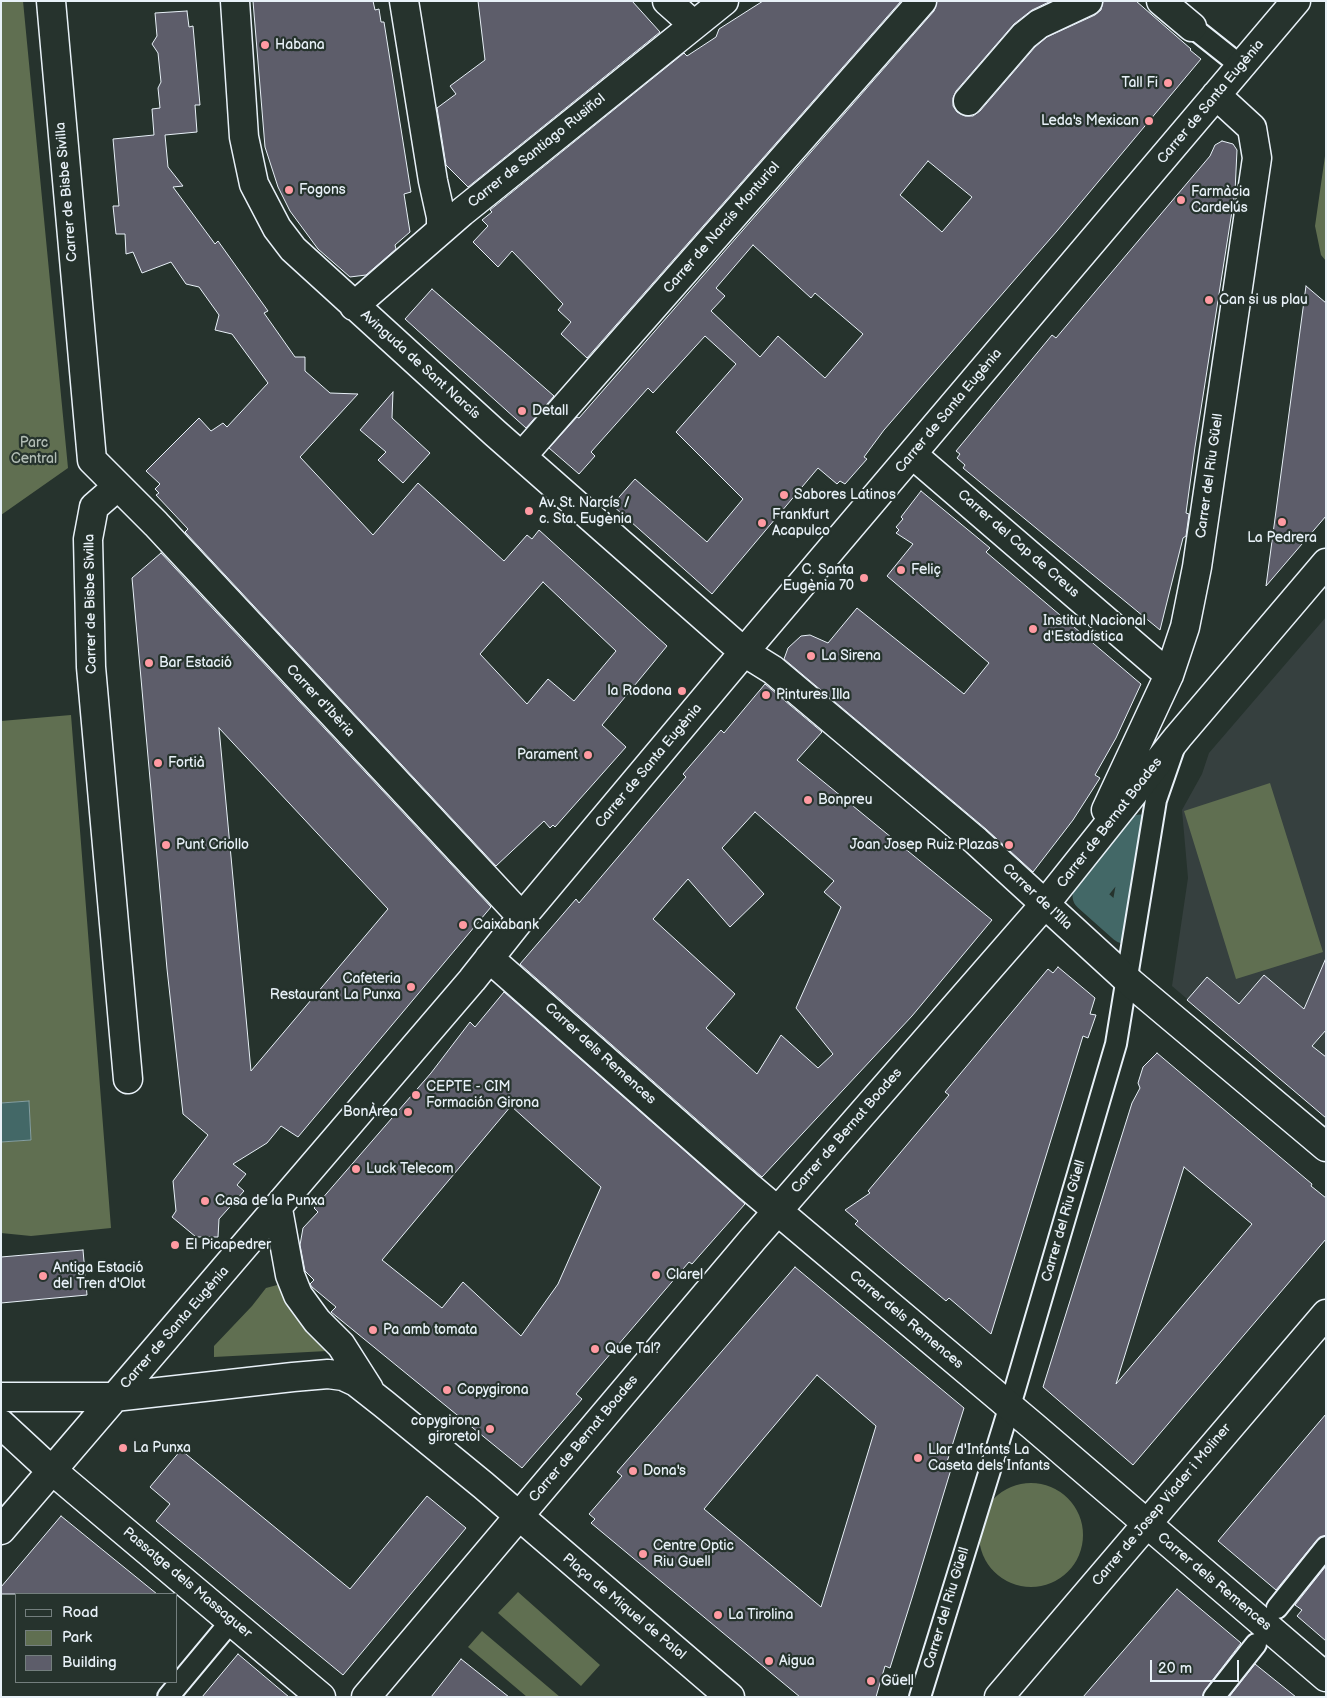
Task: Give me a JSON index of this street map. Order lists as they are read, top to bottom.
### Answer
{
  "streets": {
    "street": [
      "Carrer de Santa Eugènia",
      "Carrer de Santiago Rusiñol",
      "Carrer de Bisbe Sivilla",
      "Carrer de Narcís Monturiol",
      "Avinguda de Sant Narcís",
      "Carrer del Riu Güell",
      "Carrer del Cap de Creus",
      "Carrer d'Ibèria",
      "Carrer de Bernat Boades",
      "Carrer de l'Illa",
      "Carrer dels Remences",
      "Carrer de Josep Viader i Moliner",
      "Passatge dels Massaguer",
      "Plaça de Miquel de Palol"
    ]
  },
  "crossings": [
    ["Carrer de Santa Eugènia", "Avinguda de Sant Narcís"],
    ["Carrer de Santa Eugènia", "Carrer del Riu Güell"],
    ["Carrer de Santa Eugènia", "Carrer del Cap de Creus"],
    ["Carrer de Santa Eugènia", "Carrer d'Ibèria"],
    ["Carrer de Santa Eugènia", "Carrer de l'Illa"],
    ["Carrer de Santa Eugènia", "Carrer dels Remences"],
    ["Carrer de Santa Eugènia", "Passatge dels Massaguer"],
    ["Carrer de Santa Eugènia", "Plaça de Miquel de Palol"],
    ["Carrer de Santiago Rusiñol", "Avinguda de Sant Narcís"],
    ["Carrer de Bisbe Sivilla", "Carrer d'Ibèria"],
    ["Carrer de Narcís Monturiol", "Avinguda de Sant Narcís"],
    ["Avinguda de Sant Narcís", "Carrer de l'Illa"],
    ["Carrer del Riu Güell", "Carrer del Cap de Creus"],
    ["Carrer del Riu Güell", "Carrer de Bernat Boades"],
    ["Carrer del Riu Güell", "Carrer de l'Illa"],
    ["Carrer del Riu Güell", "Carrer dels Remences"],
    ["Carrer de Bernat Boades", "Carrer de l'Illa"],
    ["Carrer de Bernat Boades", "Carrer dels Remences"],
    ["Carrer de Bernat Boades", "Plaça de Miquel de Palol"],
    ["Carrer dels Remences", "Carrer de Josep Viader i Moliner"]
  ],
  "parks": ["Parc Central"],
  "places": [
    "Habana",
    "Tall Fi",
    "Leda's Mexican",
    "Fogons",
    "Farmàcia Cardelús",
    "Can si us plau",
    "Detall",
    "Sabores Latinos",
    "Av. St. Narcís / c. Sta. Eugènia",
    "La Pedrera",
    "Frankfurt Acapulco",
    "Feliç",
    "C. Santa Eugènia 70",
    "Institut Nacional d'Estadística",
    "La Sirena",
    "Bar Estació",
    "la Rodona",
    "Pintures Illa",
    "Parament",
    "Fortià",
    "Bonpreu",
    "Punt Criollo",
    "Joan Josep Ruiz Plazas",
    "Caixabank",
    "Cafeteria Restaurant La Punxa",
    "CEPTE - CIM Formación Girona",
    "BonÀrea",
    "Luck Telecom",
    "Casa de la Punxa",
    "El Picapedrer",
    "Clarel",
    "Antiga Estació del Tren d'Olot",
    "Pa amb tomata",
    "Que Tal?",
    "Copygirona",
    "copygirona giroretol",
    "La Punxa",
    "Llar d'Infants La Caseta dels Infants",
    "Dona's",
    "Centre Optic Riu Guell",
    "La Tirolina",
    "Aigua",
    "Güell"
  ],
  "legend": ["Road", "Park", "Building"],
  "scale_bar": "20 m"
}
